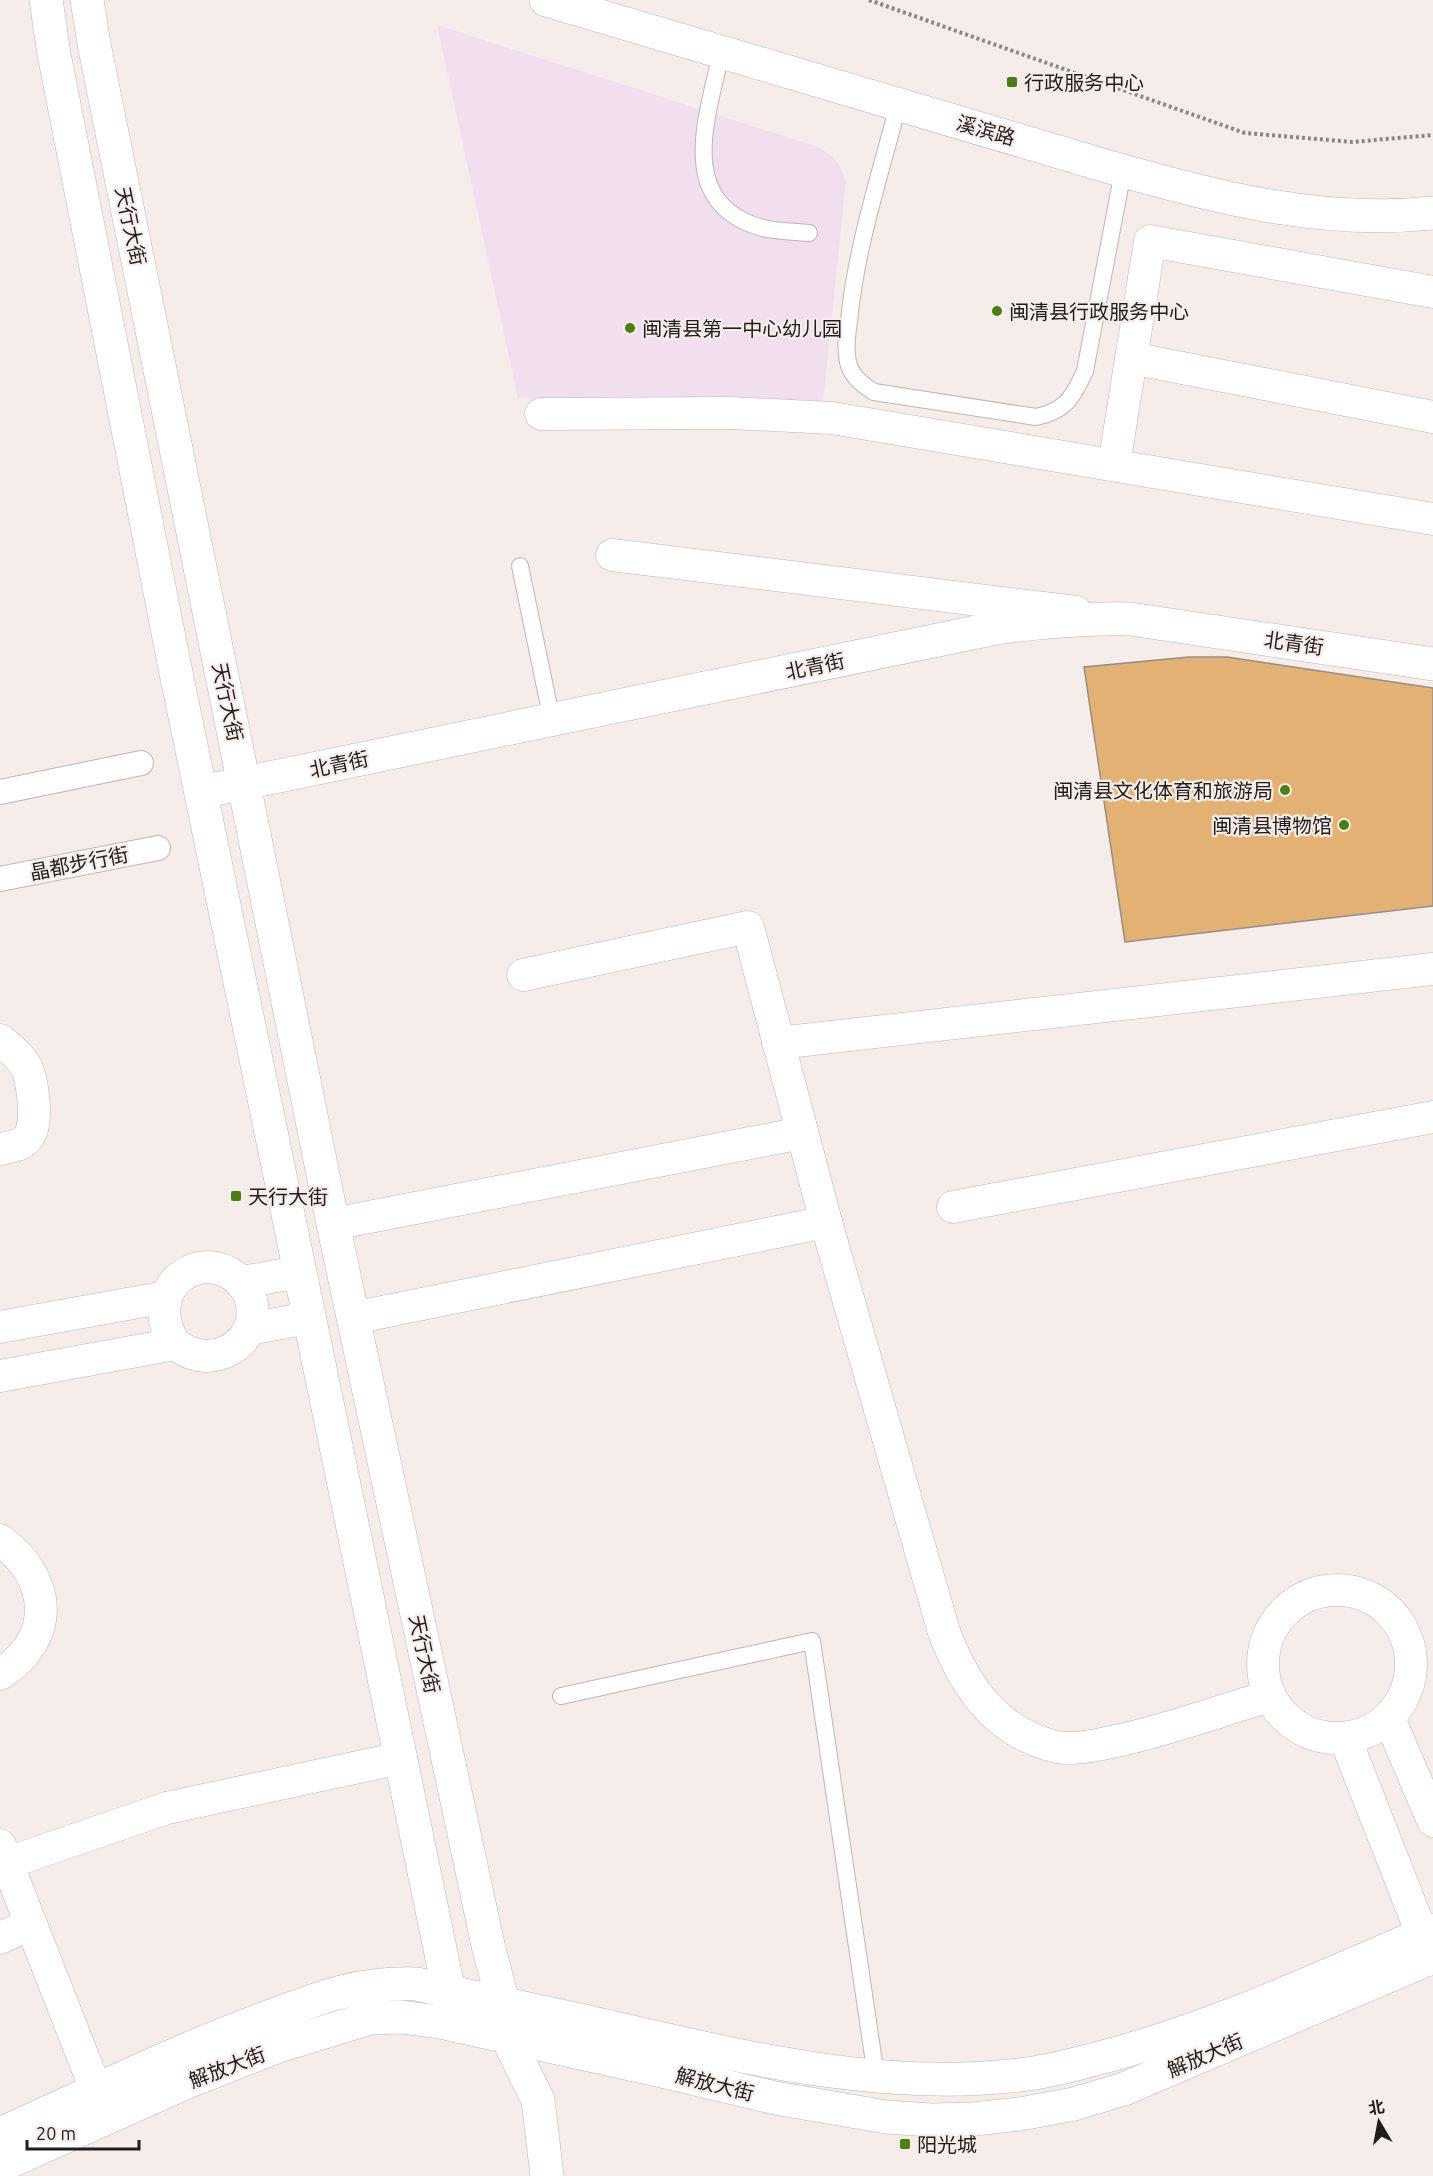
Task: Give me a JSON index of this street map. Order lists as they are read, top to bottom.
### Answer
{
  "streets": {
    "main road": [
      "溪滨路",
      "天行大街",
      "北青街",
      "解放大街"
    ],
    "street": ["晶都步行街"]
  },
  "crossings": [
    ["天行大街", "北青街"],
    ["天行大街", "解放大街"]
  ],
  "places": {
    "transit": ["行政服务中心", "天行大街", "阳光城"],
    "other": [
      "闽清县行政服务中心",
      "闽清县第一中心幼儿园",
      "闽清县文化体育和旅游局",
      "闽清县博物馆"
    ]
  },
  "scale_bar": "20 m",
  "north": "top"
}
